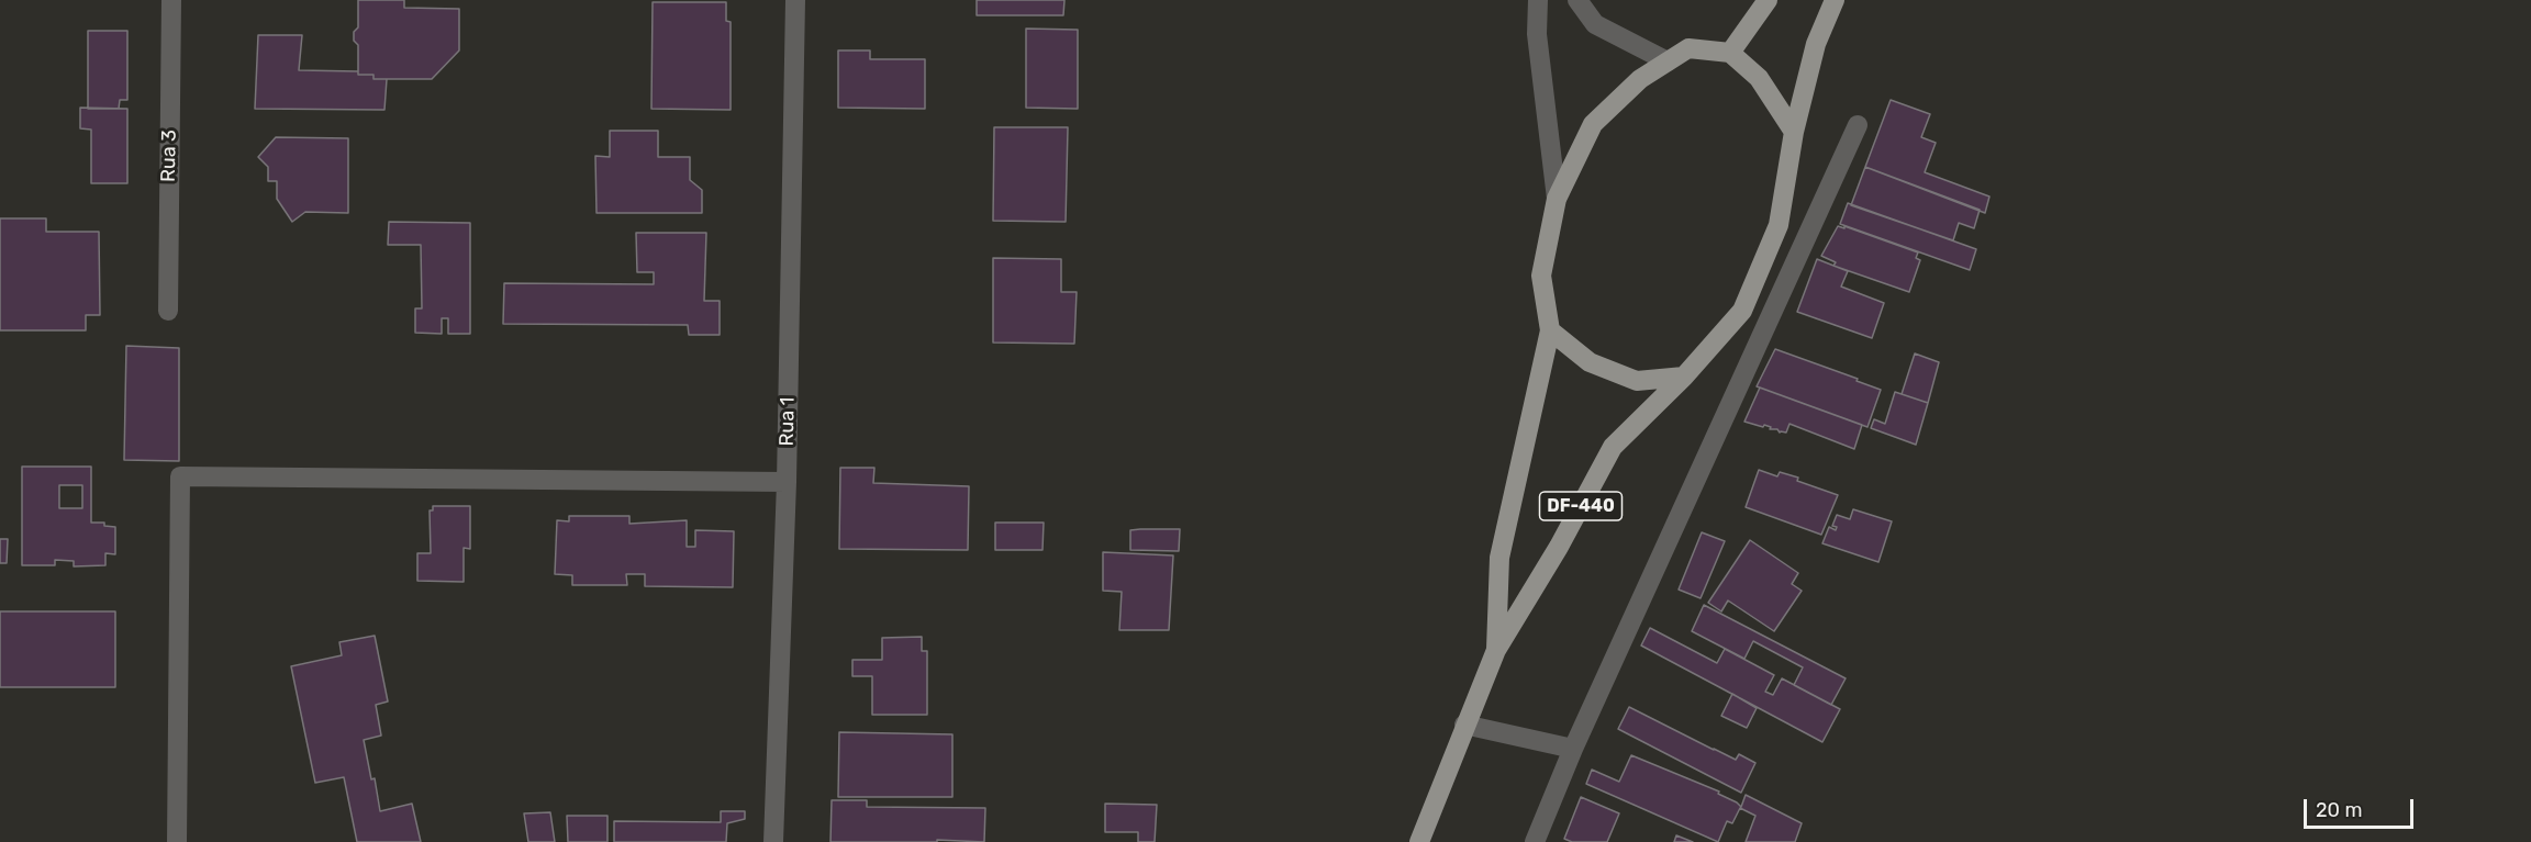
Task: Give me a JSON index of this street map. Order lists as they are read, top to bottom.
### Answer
{
  "streets": {
    "main road": ["DF-440"],
    "street": ["Rua 3", "Rua 1"]
  },
  "scale_bar": "20 m"
}
